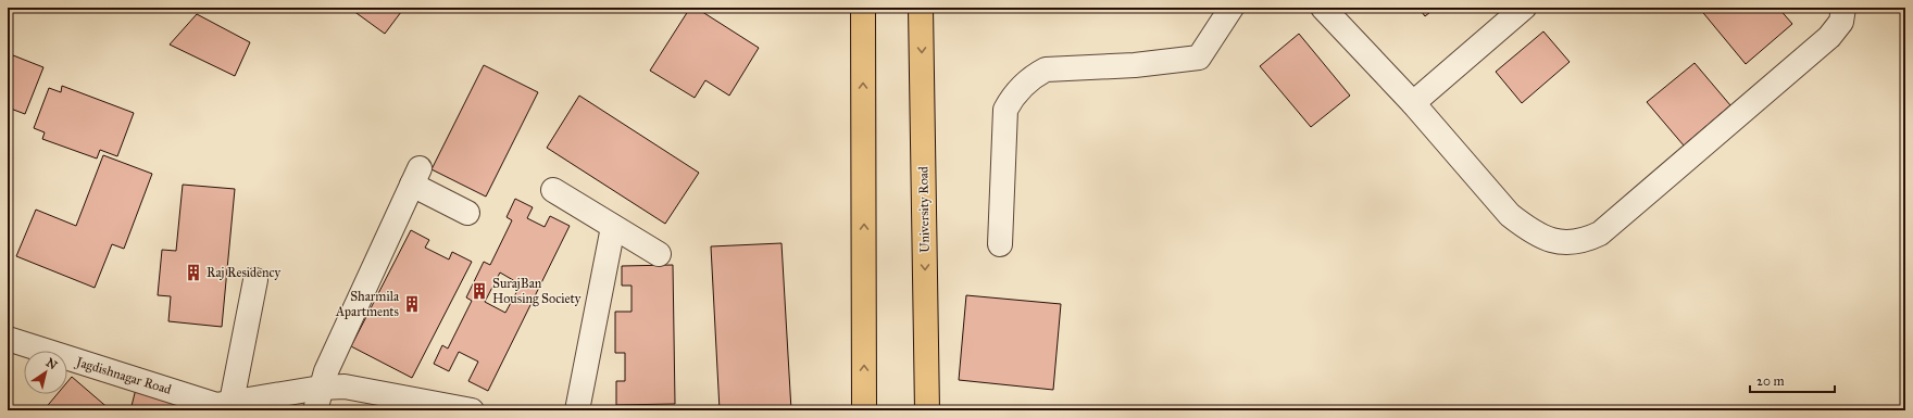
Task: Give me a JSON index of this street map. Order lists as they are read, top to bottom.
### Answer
{
  "streets": {
    "main road": ["University Road"],
    "street": ["Jagdishnagar Road"]
  },
  "places": {
    "building": ["Raj Residency", "SurajBan Housing Society", "Sharmila Apartments"]
  },
  "scale_bar": "20 m",
  "north": "top right"
}
